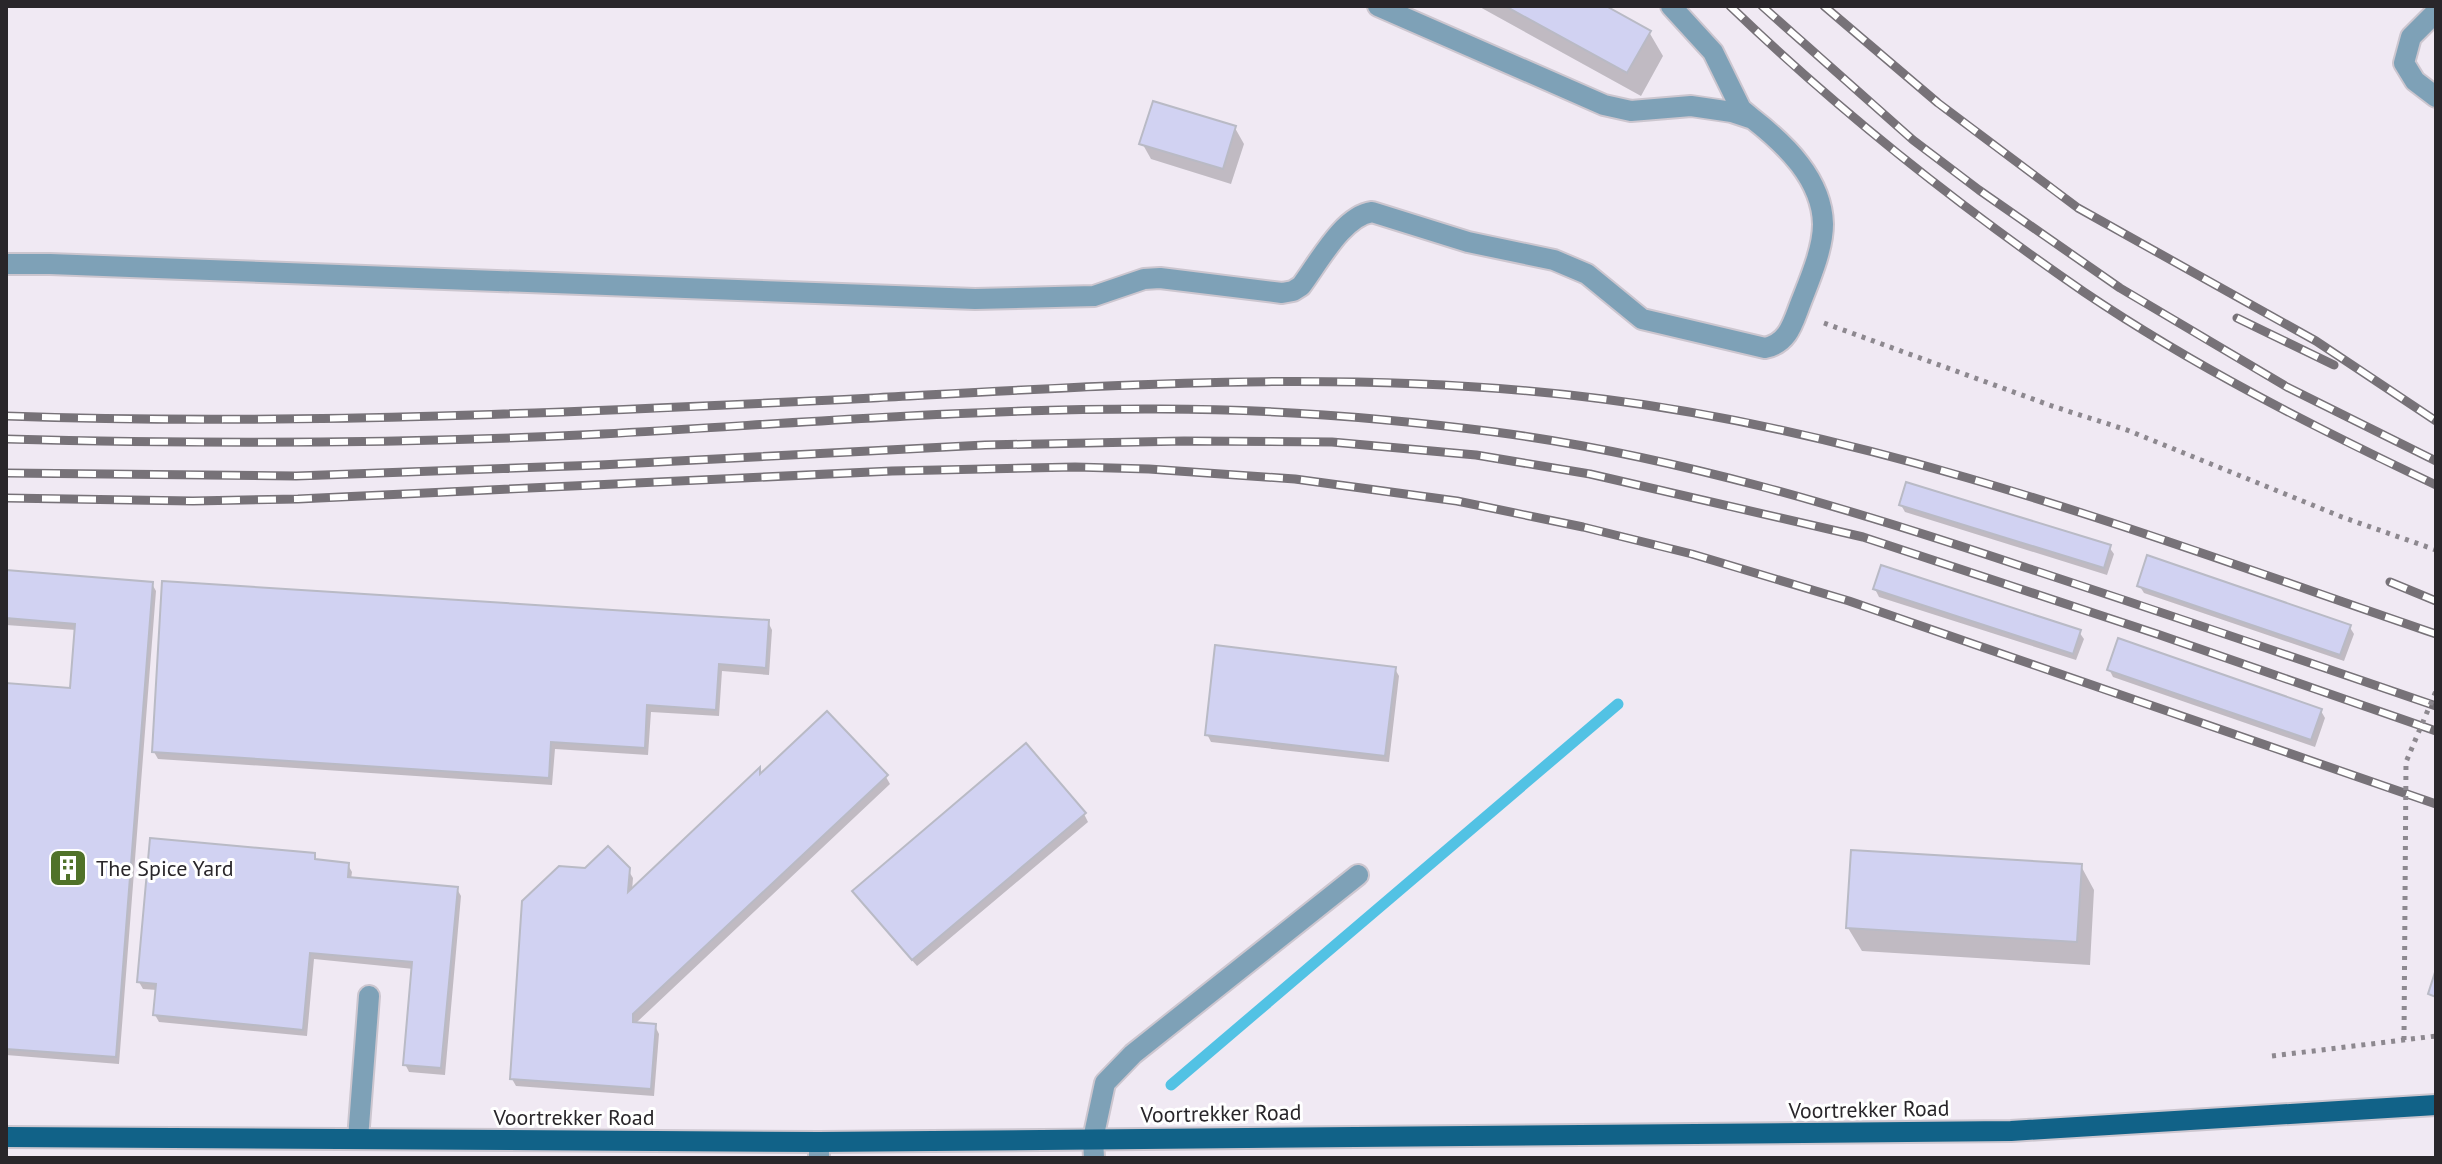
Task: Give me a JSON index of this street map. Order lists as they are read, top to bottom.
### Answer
{
  "streets": {
    "main road": ["Voortrekker Road"]
  },
  "places": {
    "building": ["The Spice Yard"]
  }
}
